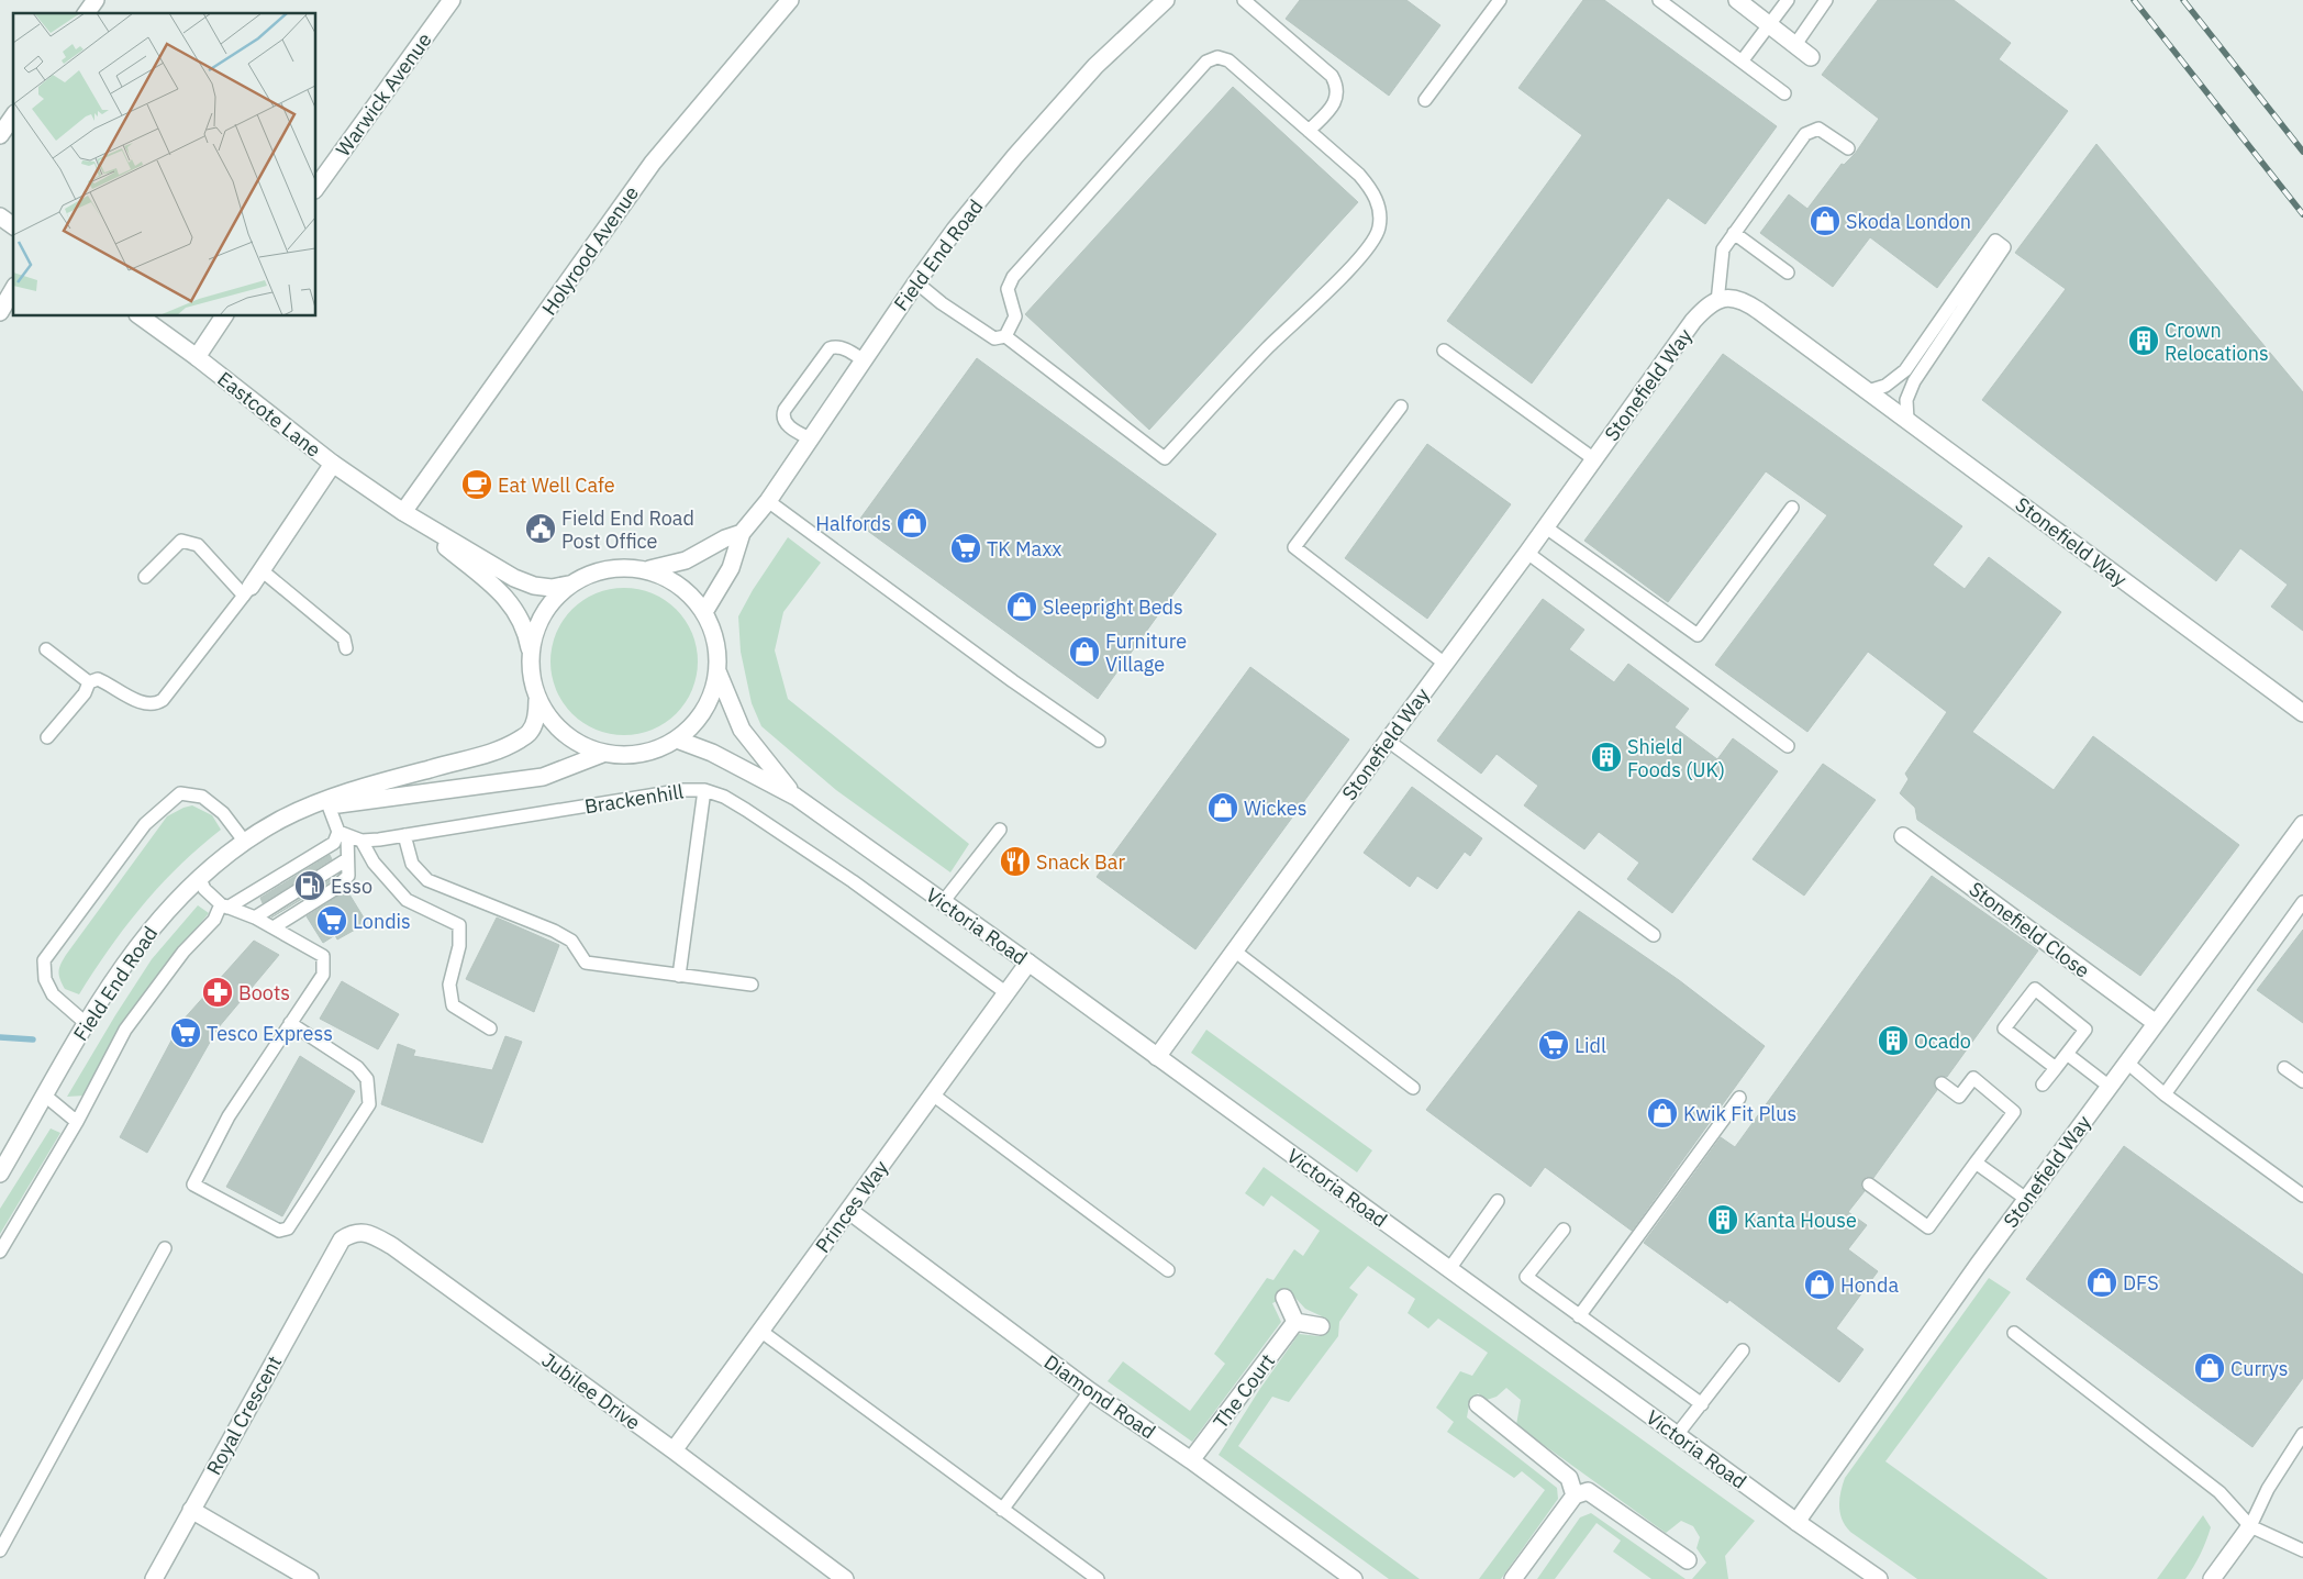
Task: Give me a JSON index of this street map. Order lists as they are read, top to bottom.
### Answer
{
  "streets": {
    "street": [
      "Warwick Avenue",
      "Holyrood Avenue",
      "Field End Road",
      "Stonefield Way",
      "Eastcote Lane",
      "Victoria Road",
      "Stonefield Close",
      "Princes Way",
      "Jubilee Drive",
      "The Court",
      "Diamond Road",
      "Royal Crescent"
    ],
    "lane": ["Brackenhill"]
  },
  "crossings": [
    ["Holyrood Avenue", "Eastcote Lane"],
    ["Field End Road", "Eastcote Lane"],
    ["Field End Road", "Victoria Road"],
    ["Stonefield Way", "Victoria Road"],
    ["Stonefield Way", "Stonefield Close"],
    ["Eastcote Lane", "Victoria Road"],
    ["Brackenhill", "Princes Way"],
    ["Victoria Road", "Princes Way"],
    ["Princes Way", "Jubilee Drive"],
    ["Princes Way", "Diamond Road"],
    ["Jubilee Drive", "Royal Crescent"],
    ["The Court", "Diamond Road"]
  ],
  "places": {
    "shop": [
      "Skoda London",
      "Halfords",
      "Sleepright Beds",
      "Furniture Village",
      "Wickes",
      "Kwik Fit Plus",
      "DFS",
      "Honda",
      "Currys"
    ],
    "building": [
      "Crown Relocations",
      "Shield Foods (UK)",
      "Ocado",
      "Kanta House"
    ],
    "cafe": ["Eat Well Cafe"],
    "public building": ["Field End Road Post Office"],
    "supermarket": [
      "TK Maxx",
      "Londis",
      "Tesco Express",
      "Lidl"
    ],
    "restaurant": ["Snack Bar"],
    "fuel station": ["Esso"],
    "pharmacy": ["Boots"]
  }
}
